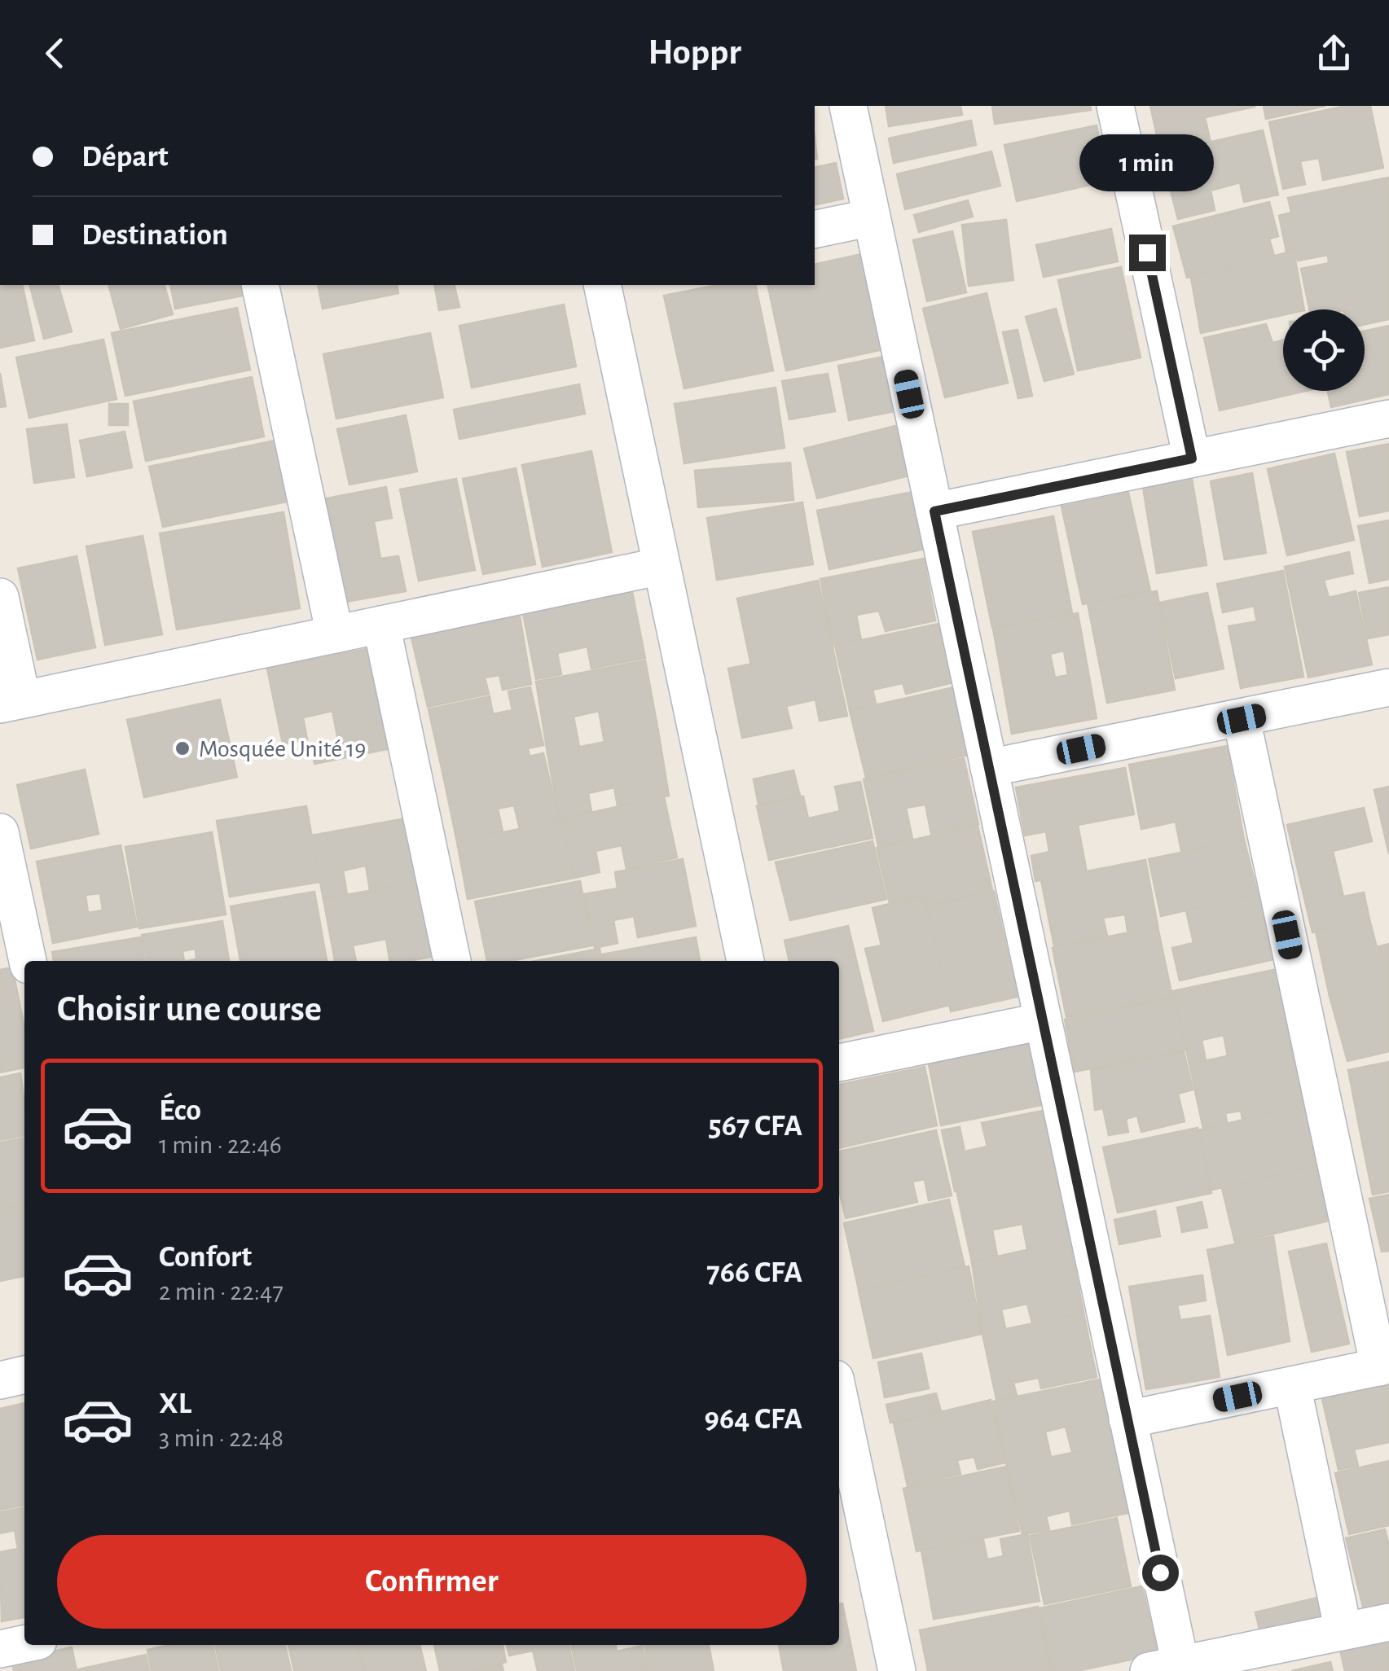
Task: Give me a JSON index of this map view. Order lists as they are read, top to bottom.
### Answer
{
  "places": ["Mosquée Unité 19"],
  "page": {
    "header": "Hoppr",
    "banner": ["Départ", "Destination"],
    "bubble": "1 min",
    "heading": "Choisir une course",
    "list": [
      {
        "name": "Éco",
        "note": "1 min · 22:46",
        "value": "567 CFA"
      },
      {
        "name": "Confort",
        "note": "2 min · 22:47",
        "value": "766 CFA"
      },
      {
        "name": "XL",
        "note": "3 min · 22:48",
        "value": "964 CFA"
      }
    ],
    "buttons": "Confirmer"
  }
}
